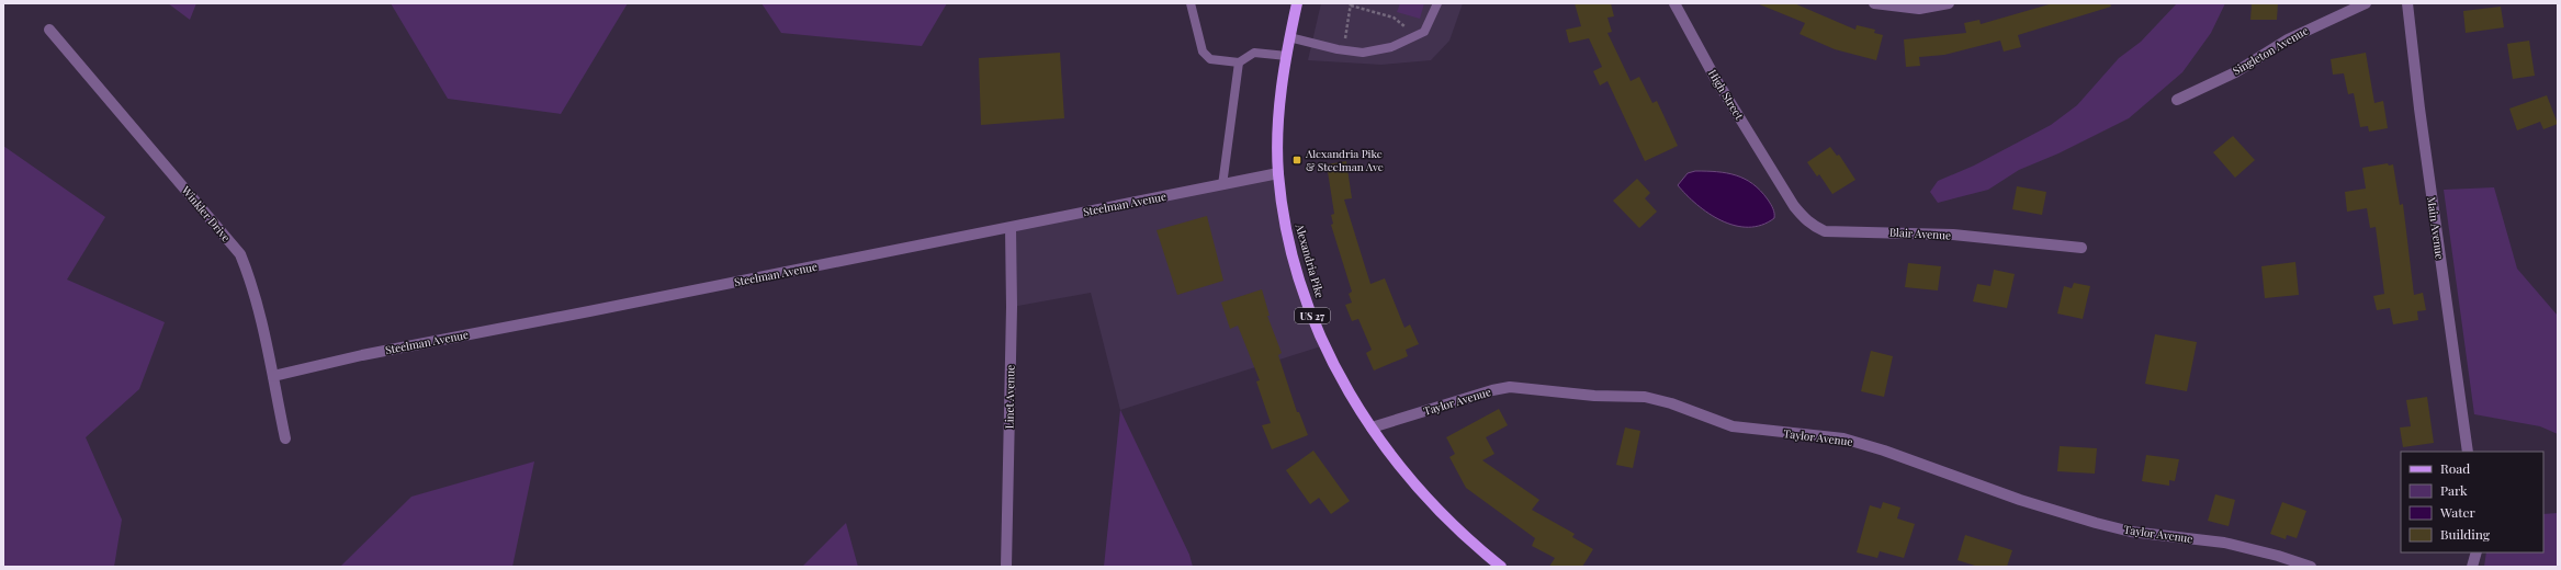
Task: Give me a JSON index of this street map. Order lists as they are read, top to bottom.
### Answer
{
  "streets": {
    "main road": ["Alexandria Pike", "US 27"],
    "street": [
      "Singleton Avenue",
      "High Street",
      "Steelman Avenue",
      "Winkler Drive",
      "Main Avenue",
      "Blair Avenue",
      "Linet Avenue",
      "Taylor Avenue"
    ]
  },
  "crossings": [
    ["High Street", "Blair Avenue"],
    ["Steelman Avenue", "Winkler Drive"],
    ["Steelman Avenue", "Alexandria Pike"],
    ["Steelman Avenue", "Linet Avenue"],
    ["Alexandria Pike", "Taylor Avenue"]
  ],
  "places": {
    "transit": ["Alexandria Pike & Steelman Ave"]
  },
  "legend": [
    "Road",
    "Park",
    "Water",
    "Building"
  ]
}
